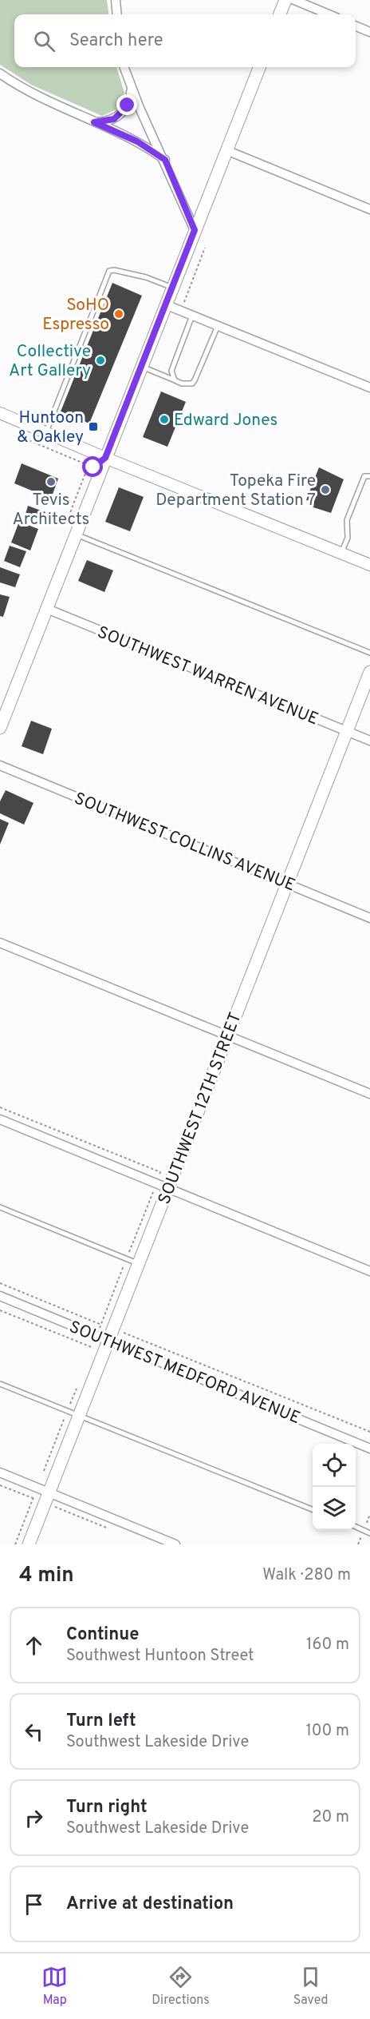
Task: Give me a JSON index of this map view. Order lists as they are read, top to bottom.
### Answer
{
  "streets": {
    "main road": ["SOUTHWEST 12TH STREET"],
    "street": ["SOUTHWEST WARREN AVENUE", "SOUTHWEST COLLINS AVENUE", "SOUTHWEST MEDFORD AVENUE"]
  },
  "crossings": [
    ["SOUTHWEST WARREN AVENUE", "SOUTHWEST 12TH STREET"],
    ["SOUTHWEST COLLINS AVENUE", "SOUTHWEST 12TH STREET"],
    ["SOUTHWEST 12TH STREET", "SOUTHWEST MEDFORD AVENUE"]
  ],
  "places": {
    "other": [
      "SoHO Espresso",
      "Collective Art Gallery",
      "Edward Jones",
      "Tevis Architects",
      "Topeka Fire Department Station 7"
    ],
    "transit": ["Huntoon & Oakley"]
  },
  "page": {
    "search": "Search here",
    "heading": ["4 min", "Walk · 280 m"],
    "list": [
      ["Continue", "Southwest Huntoon Street", "160 m"],
      ["Turn left", "Southwest Lakeside Drive", "100 m"],
      ["Turn right", "Southwest Lakeside Drive", "20 m"],
      "Arrive at destination"
    ],
    "nav": ["Map", "Directions", "Saved"]
  }
}
